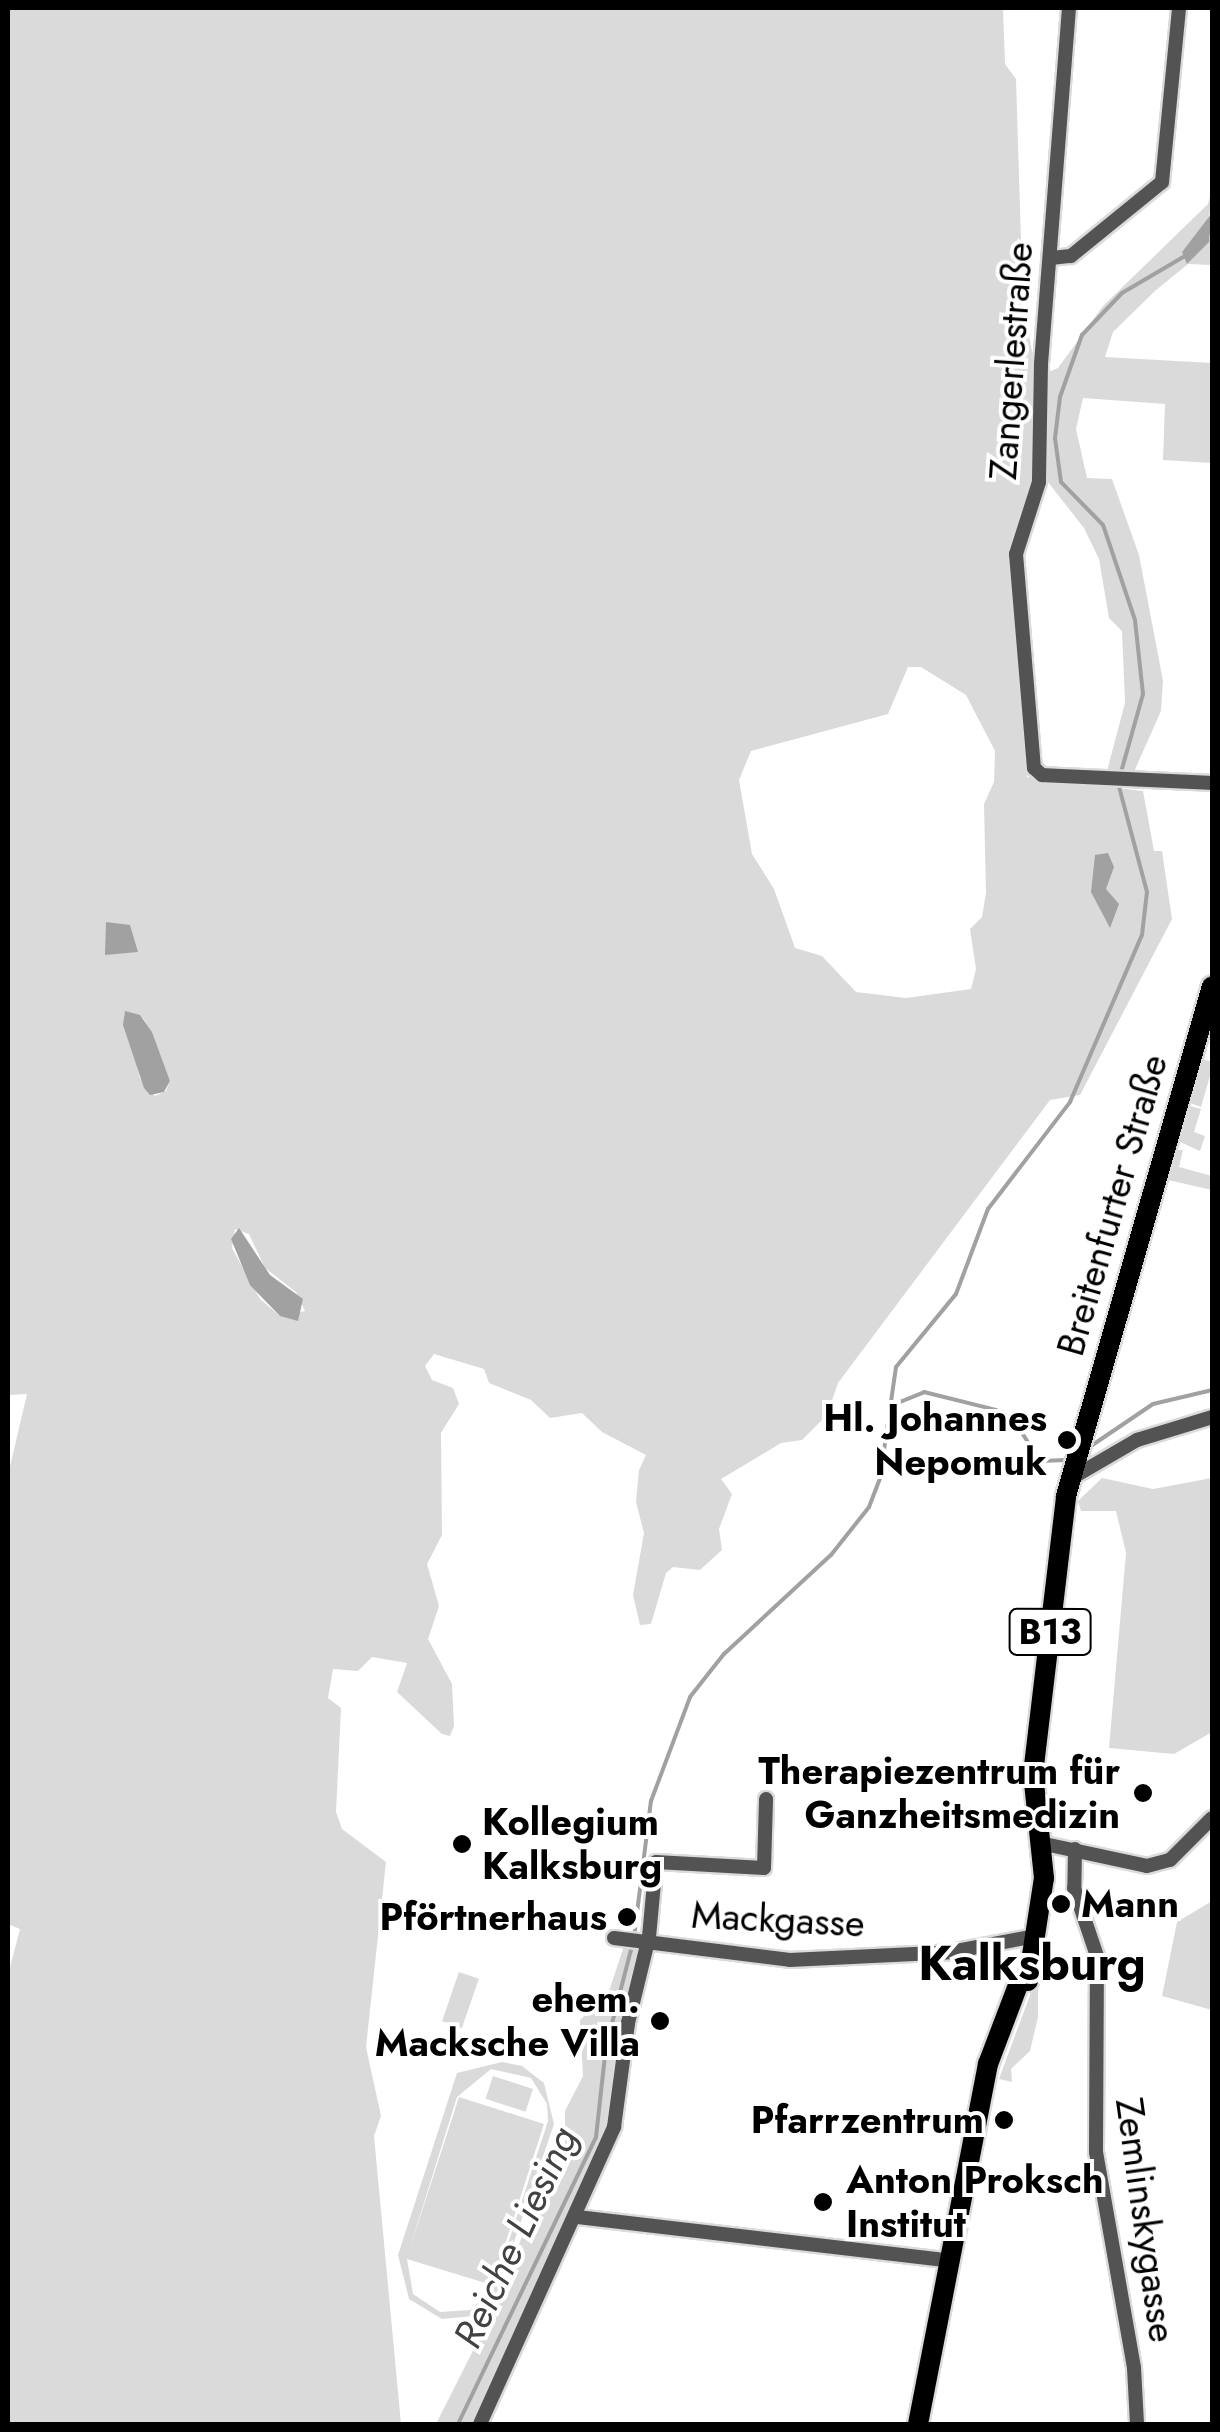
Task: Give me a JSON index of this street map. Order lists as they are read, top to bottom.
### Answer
{
  "streets": {
    "main road": ["Breitenfurter Straße", "B13"],
    "street": ["Zangerlestraße", "Mackgasse", "Zemlinskygasse"]
  },
  "crossings": [
    ["Breitenfurter Straße", "B13"],
    ["B13", "Mackgasse"]
  ],
  "districts": ["Kalksburg"],
  "water": ["Reiche Liesing"],
  "places": [
    "Hl. Johannes Nepomuk",
    "Therapiezentrum für Ganzheitsmedizin",
    "Kollegium Kalksburg",
    "Mann",
    "Pförtnerhaus",
    "ehem. Macksche Villa",
    "Pfarrzentrum",
    "Anton Proksch Institut"
  ]
}
